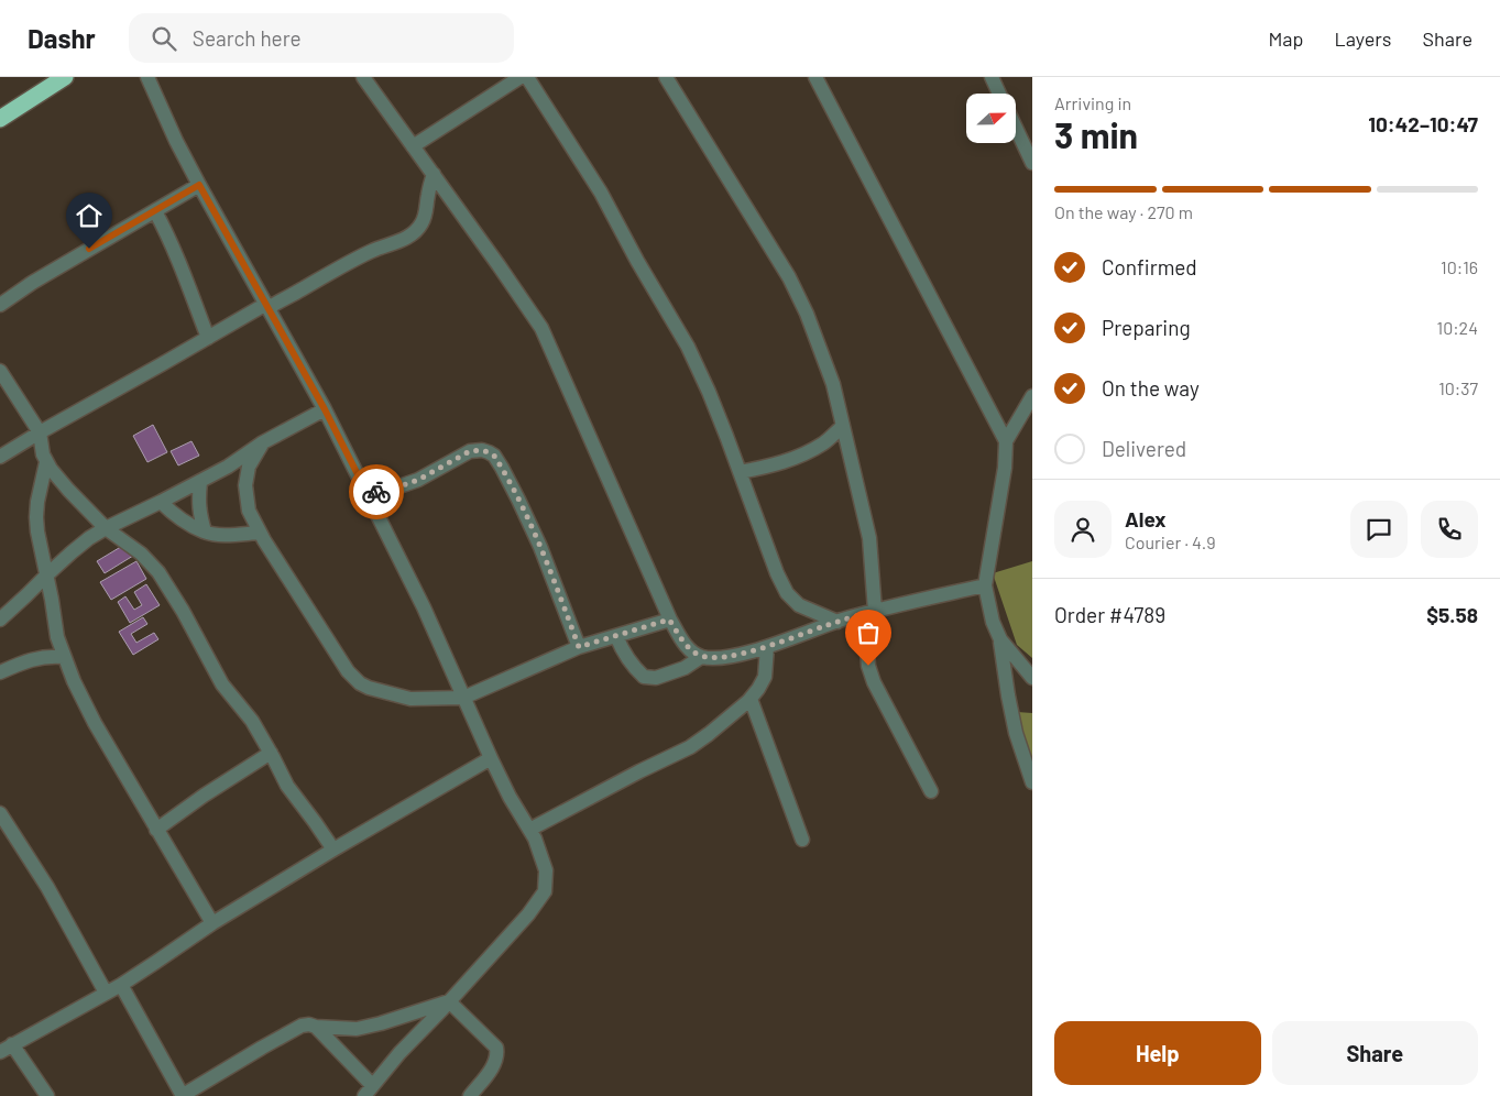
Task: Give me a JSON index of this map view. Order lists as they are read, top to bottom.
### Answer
{
  "north": "right",
  "page": {
    "header": "Dashr",
    "search": "Search here",
    "nav": ["Map", "Layers", "Share"],
    "heading": ["3 min", "Arriving in", "10:42–10:47"],
    "panel": [
      "Alex",
      "Courier · 4.9",
      "Order #4789",
      "$5.58"
    ],
    "bar": "On the way · 270 m",
    "list": [
      ["Confirmed", "10:16"],
      ["Preparing", "10:24"],
      ["On the way", "10:37"],
      "Delivered"
    ],
    "buttons": ["Help", "Share"]
  }
}
